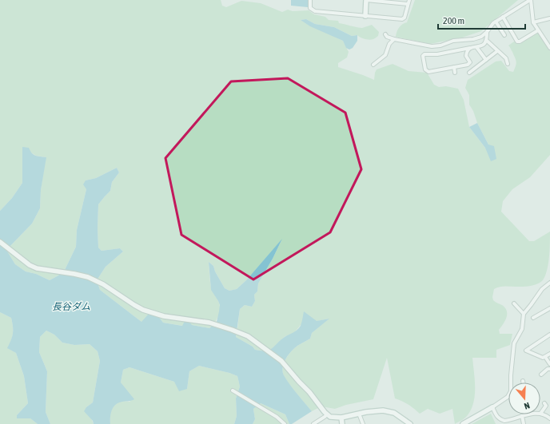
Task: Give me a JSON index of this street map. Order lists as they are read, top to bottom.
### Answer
{
  "water": ["長谷ダム"],
  "scale_bar": "200 m",
  "north": "bottom"
}
